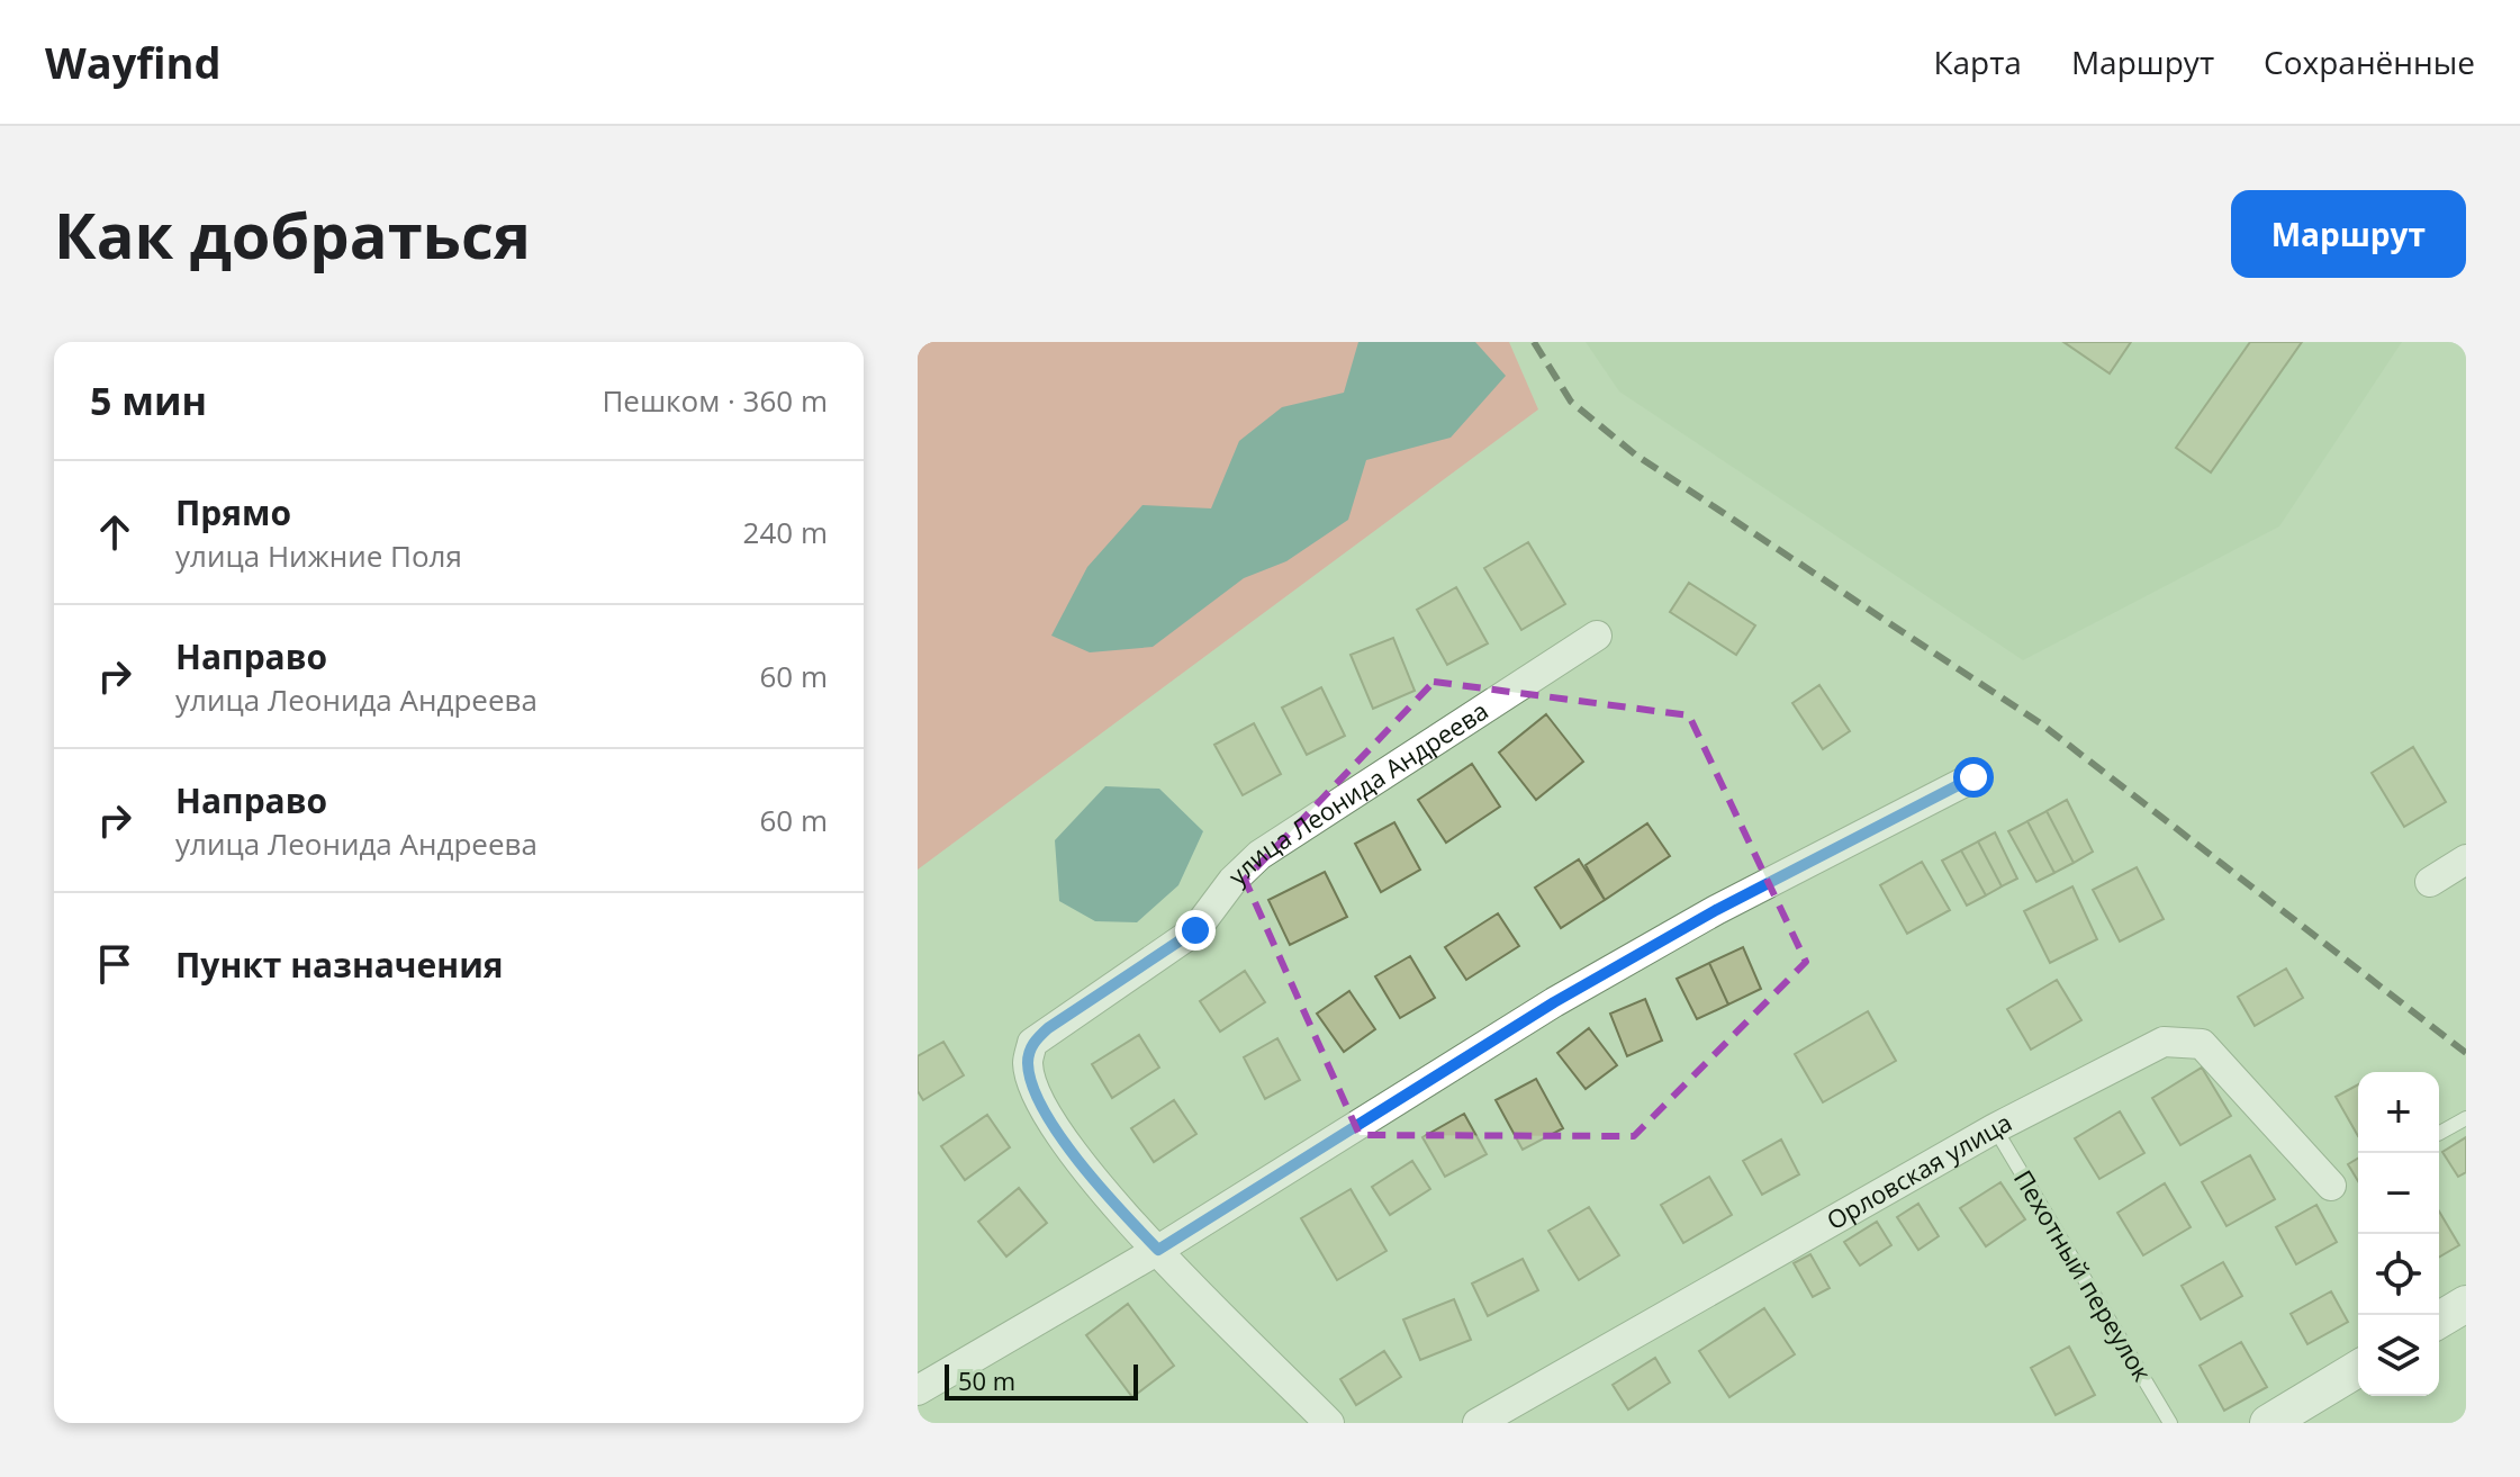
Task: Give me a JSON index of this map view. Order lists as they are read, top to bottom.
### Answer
{
  "streets": {
    "street": ["улица Леонида Андреева", "Орловская улица"],
    "lane": ["Пехотный переулок"]
  },
  "crossings": [
    ["Орловская улица", "Пехотный переулок"]
  ],
  "scale_bar": "50 m",
  "page": {
    "header": "Wayfind",
    "nav": ["Карта", "Маршрут", "Сохранённые"],
    "buttons": "Маршрут",
    "title": "Как добраться",
    "heading": ["5 мин", "Пешком · 360 m"],
    "list": [
      ["Прямо", "улица Нижние Поля", "240 m"],
      ["Направо", "улица Леонида Андреева", "60 m"],
      ["Направо", "улица Леонида Андреева", "60 m"],
      "Пункт назначения"
    ],
    "map_buttons": ["+", "−"],
    "scale": "50 m"
  }
}
